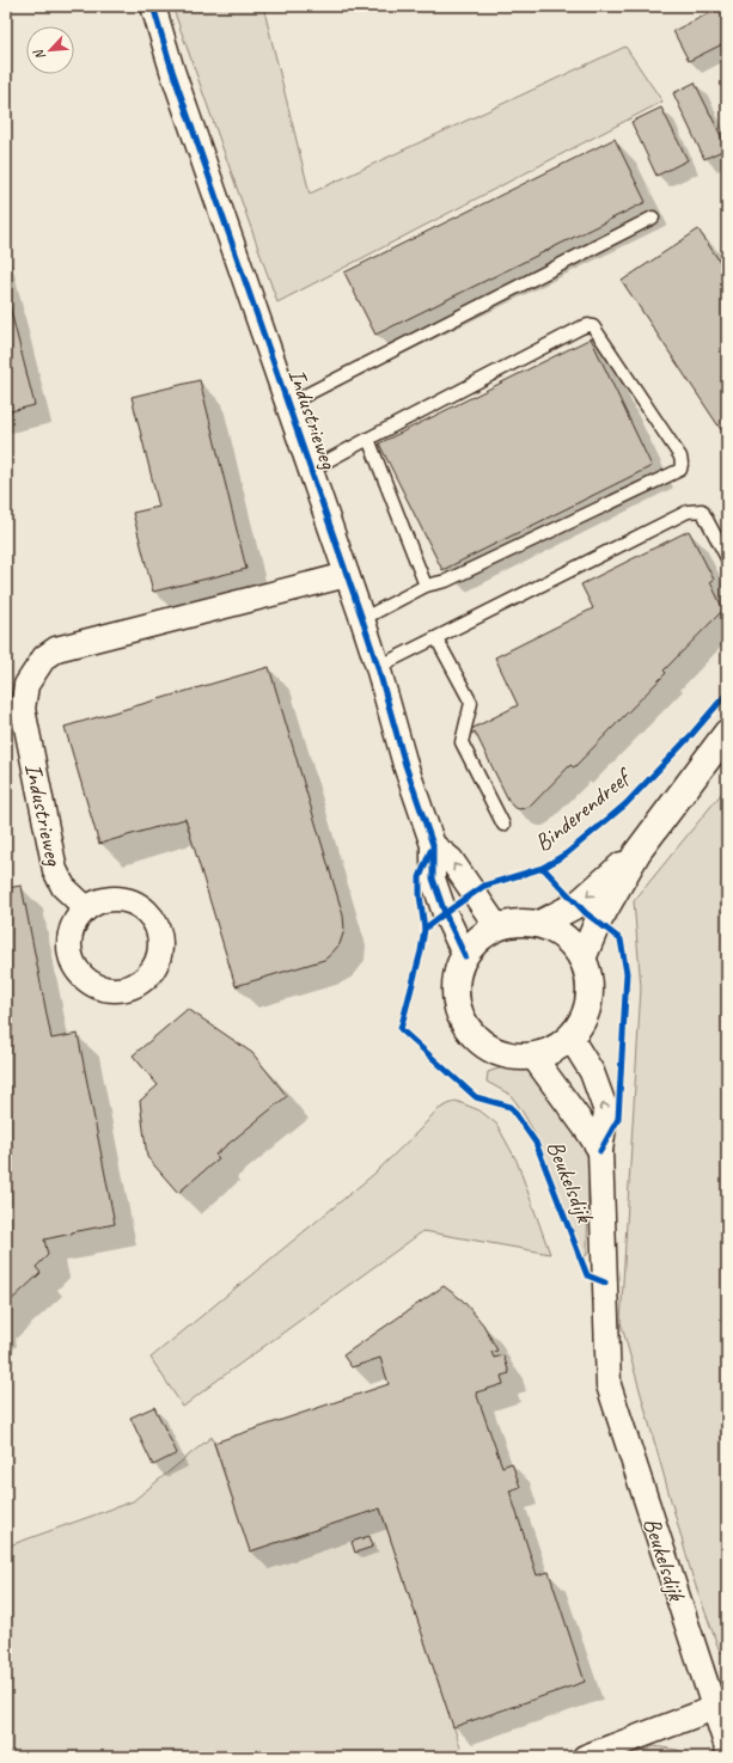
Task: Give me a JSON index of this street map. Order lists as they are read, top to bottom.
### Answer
{
  "streets": {
    "street": ["Industrieweg", "Beukelsdijk"],
    "cycle path": ["Binderendreef"]
  },
  "crossings": [
    ["Industrieweg", "Beukelsdijk"]
  ],
  "north": "bottom left"
}
